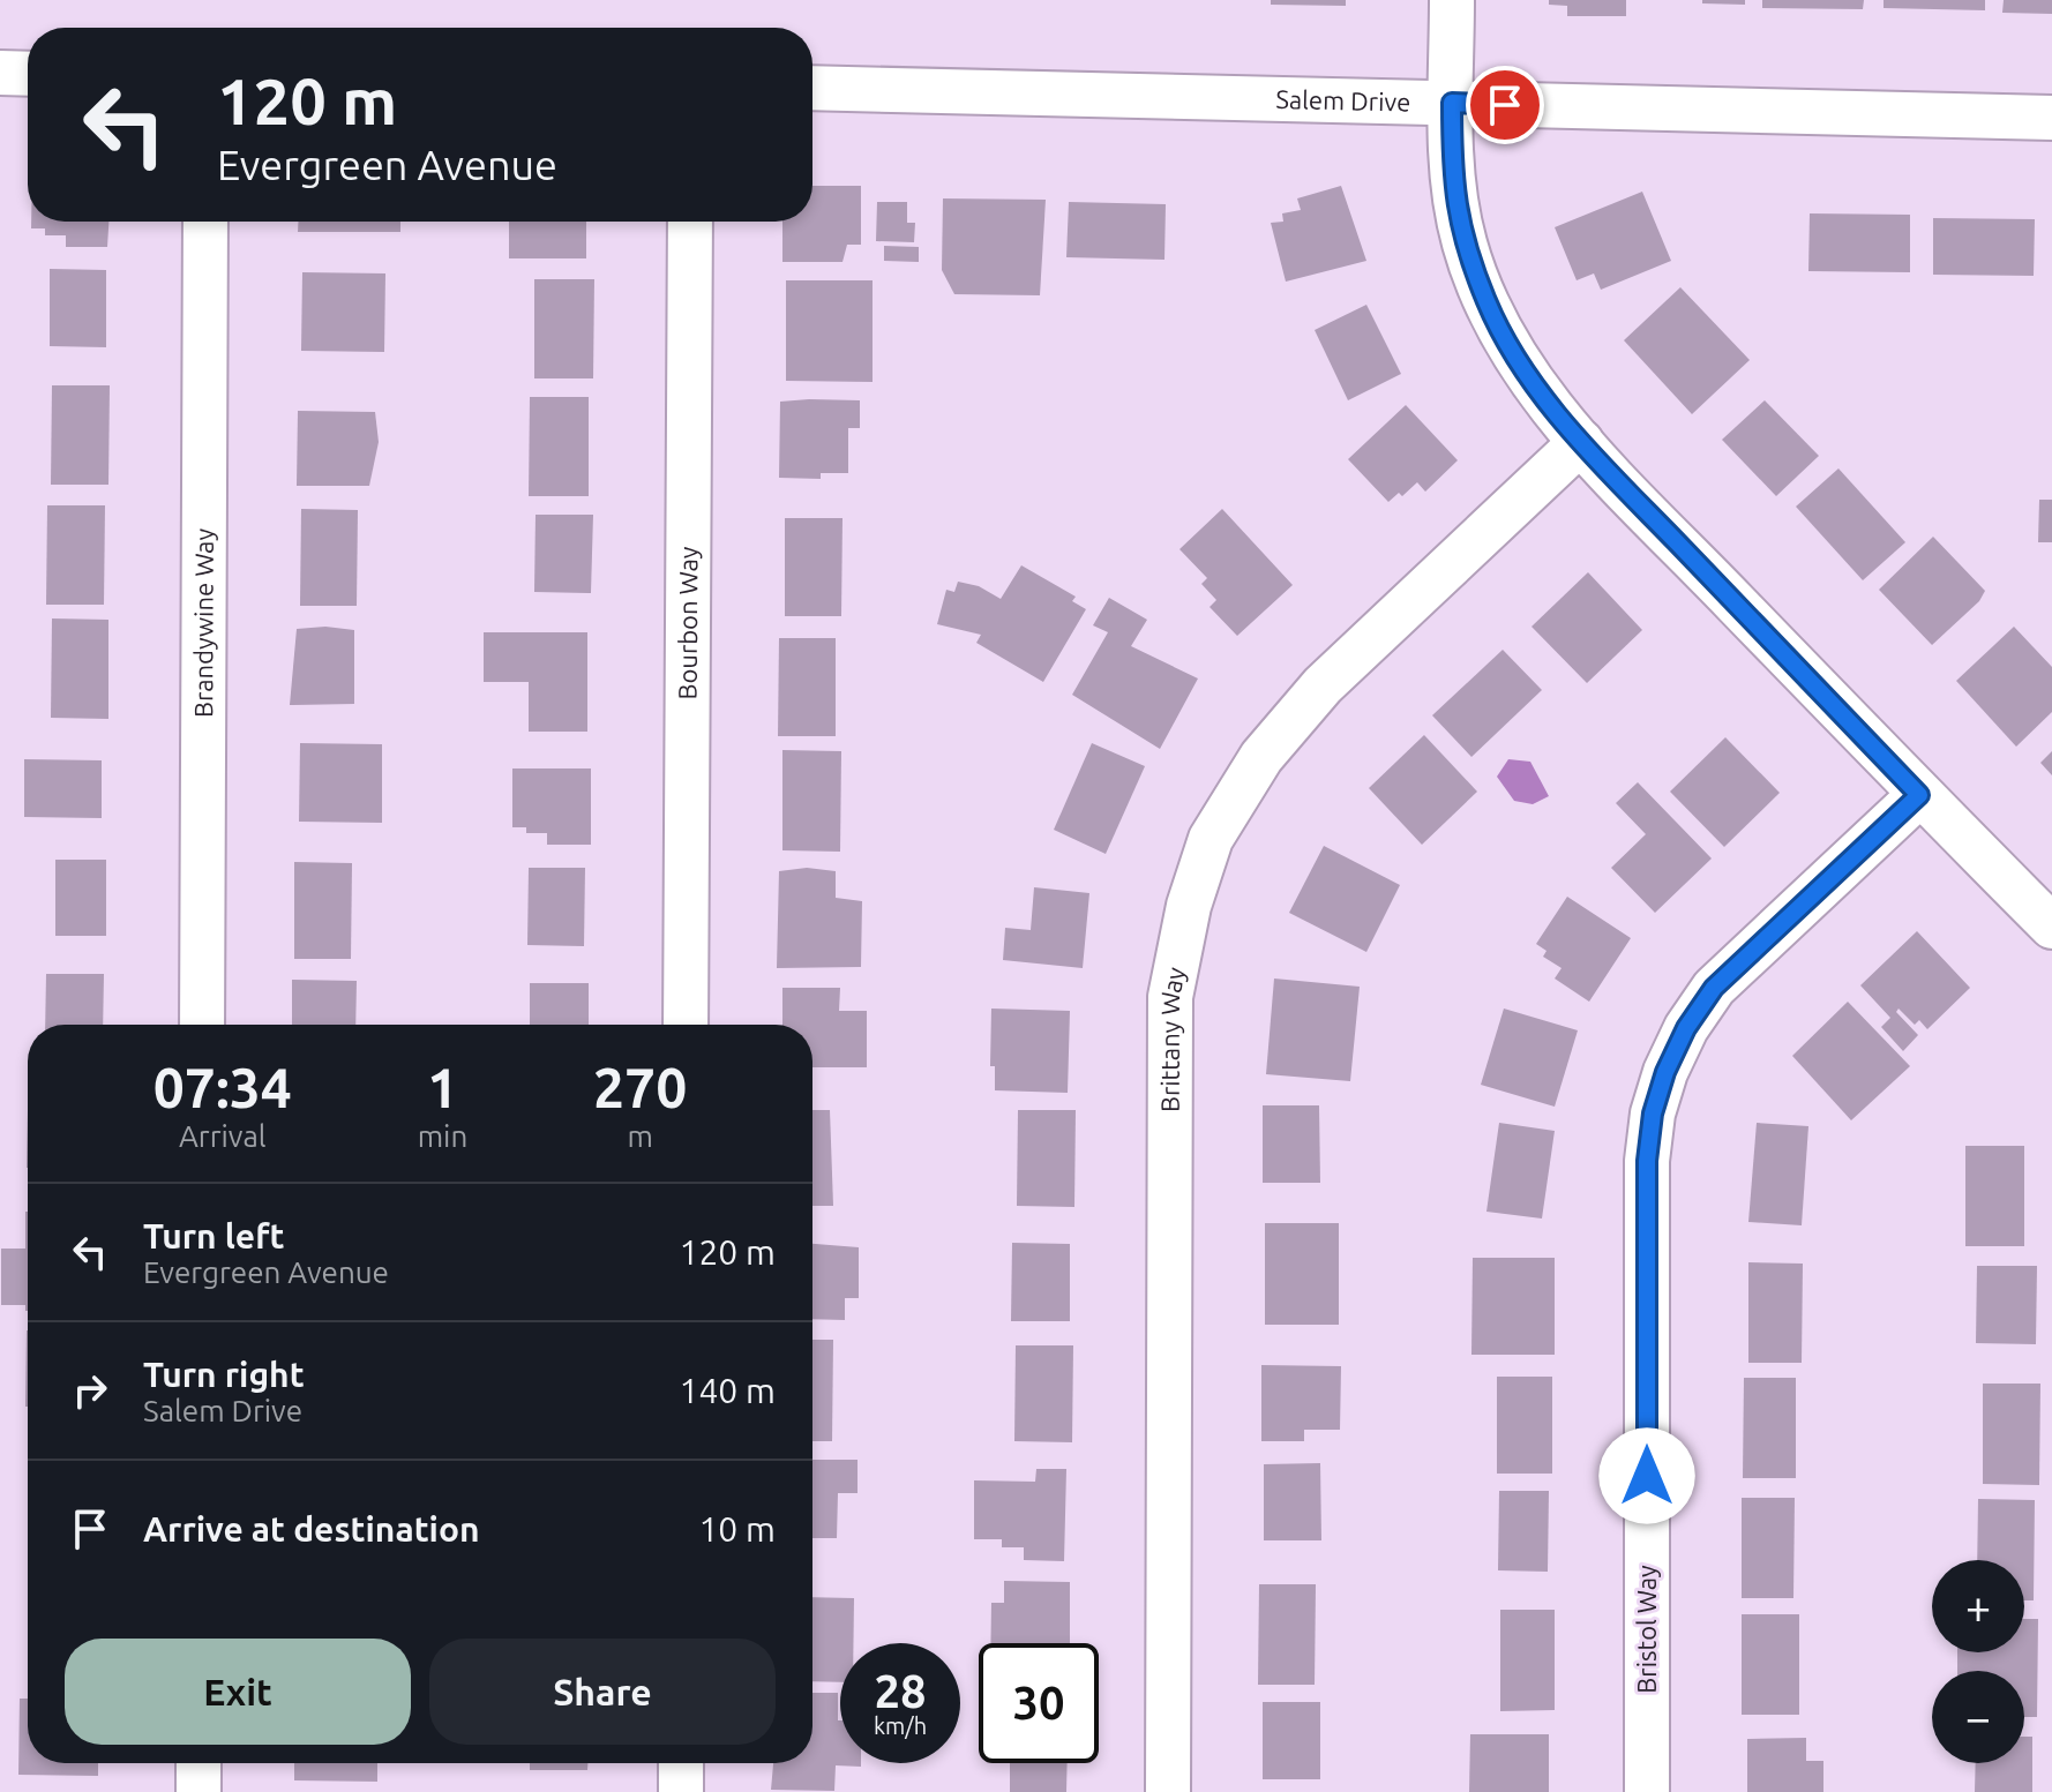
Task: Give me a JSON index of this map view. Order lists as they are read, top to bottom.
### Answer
{
  "streets": {
    "street": [
      "Salem Drive",
      "Brandywine Way",
      "Bourbon Way",
      "Brittany Way",
      "Bristol Way"
    ]
  },
  "page": {
    "turn": ["120 m", "Evergreen Avenue"],
    "eta": [
      "07:34",
      "Arrival",
      "1",
      "min",
      "270",
      "m"
    ],
    "list": [
      {
        "name": "Turn left",
        "note": "Evergreen Avenue",
        "value": "120 m"
      },
      {
        "name": "Turn right",
        "note": "Salem Drive",
        "value": "140 m"
      },
      {
        "name": "Arrive at destination",
        "value": "10 m"
      }
    ],
    "map_buttons": ["+", "−"],
    "buttons": ["Exit", "Share"],
    "speed": "28 km/h",
    "limit": "30"
  }
}
